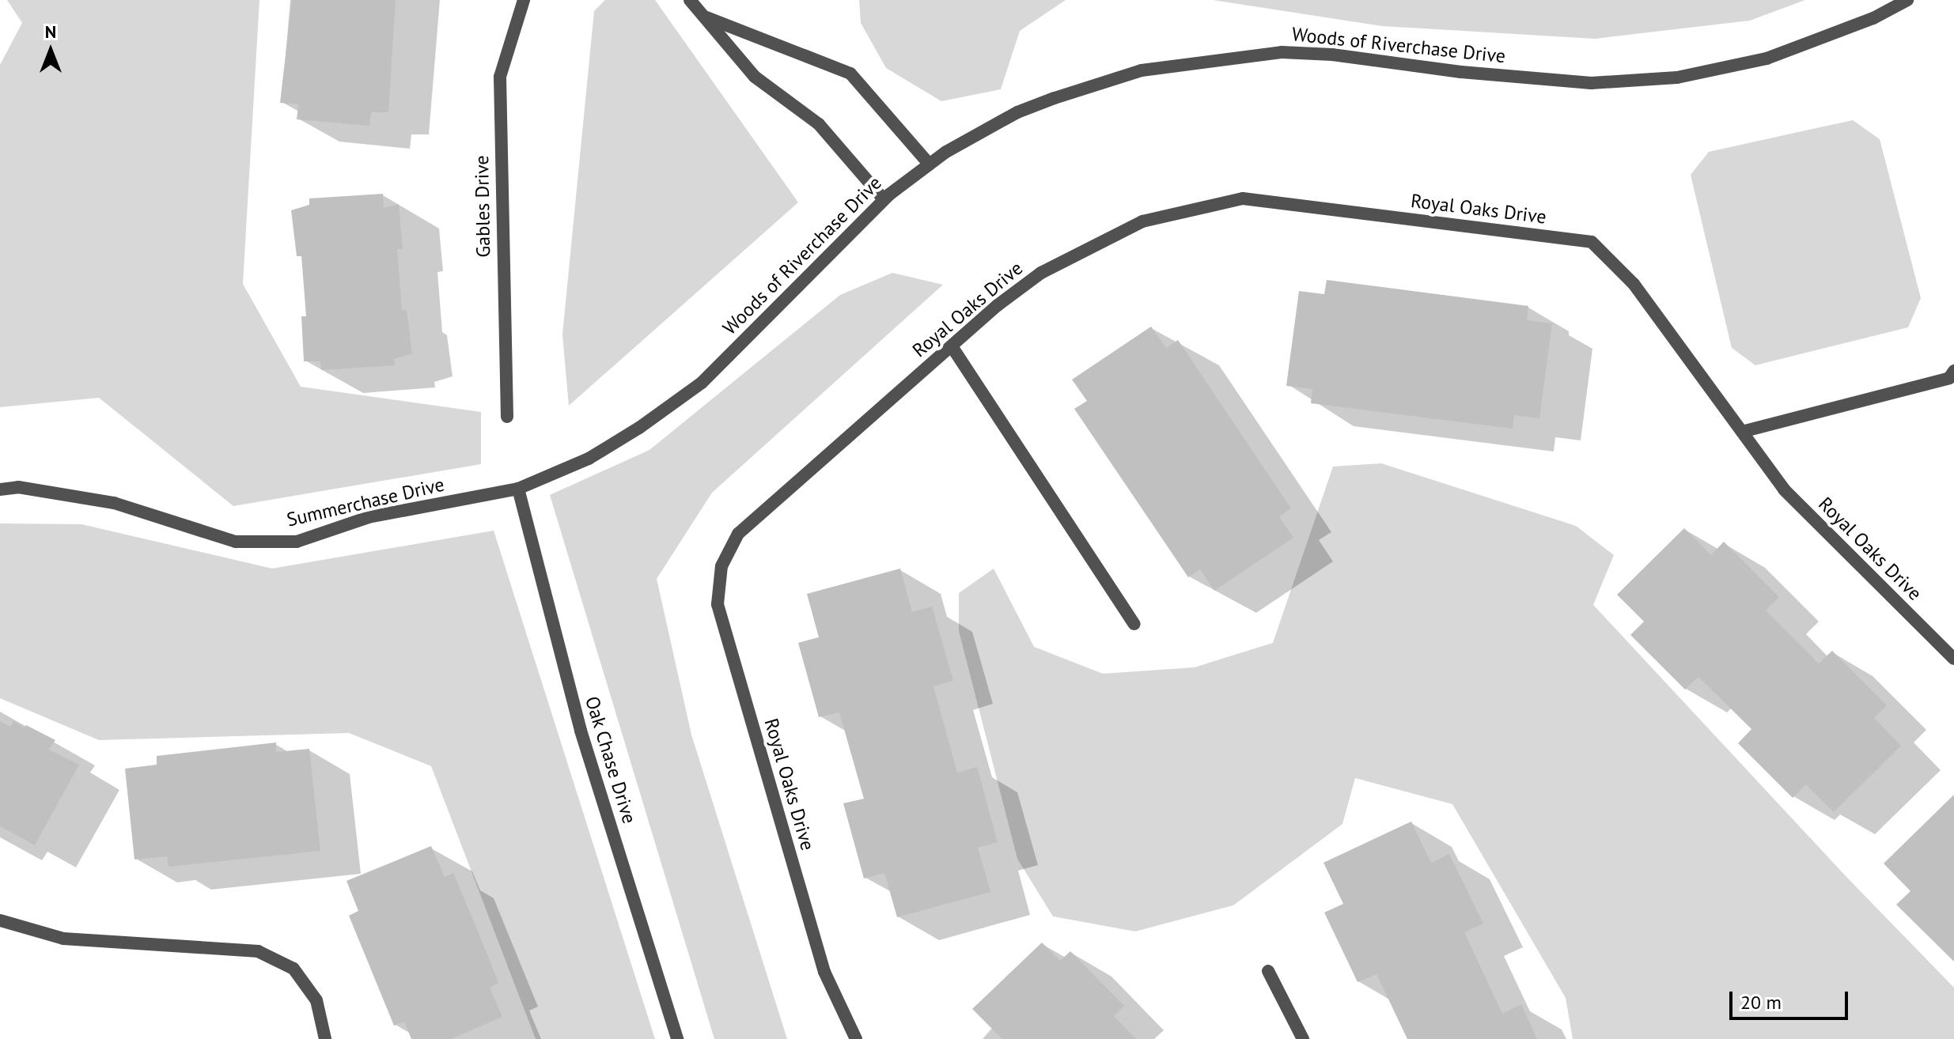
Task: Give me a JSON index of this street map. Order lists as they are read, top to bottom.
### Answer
{
  "streets": {
    "street": [
      "Woods of Riverchase Drive",
      "Gables Drive",
      "Royal Oaks Drive",
      "Summerchase Drive",
      "Oak Chase Drive"
    ]
  },
  "crossings": [
    ["Woods of Riverchase Drive", "Summerchase Drive"],
    ["Woods of Riverchase Drive", "Oak Chase Drive"],
    ["Summerchase Drive", "Oak Chase Drive"]
  ],
  "scale_bar": "20 m",
  "north": "top"
}
